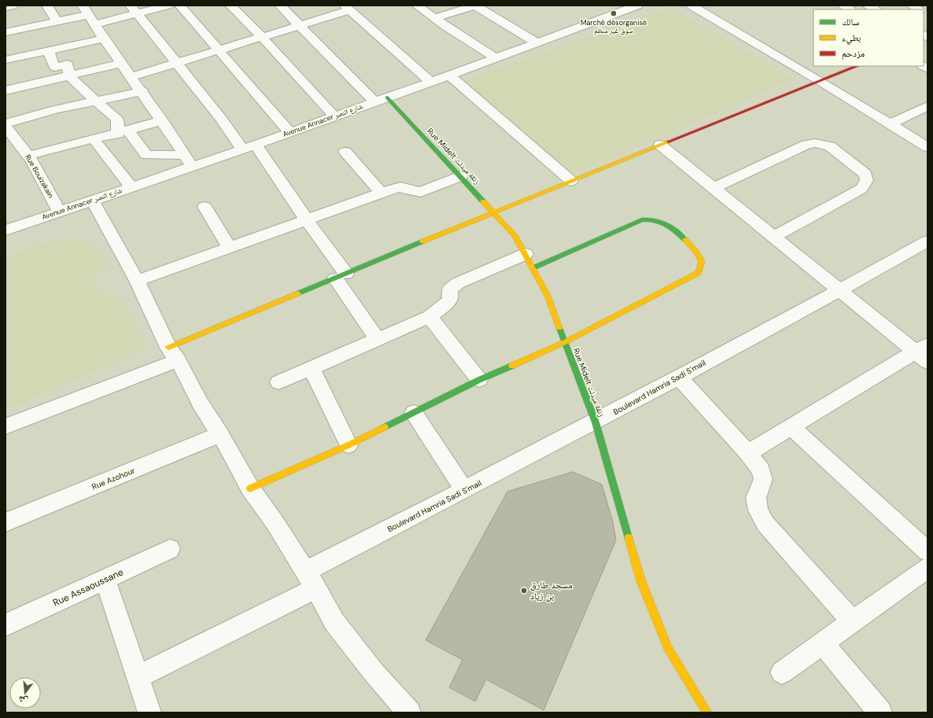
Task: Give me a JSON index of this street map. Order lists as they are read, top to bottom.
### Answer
{
  "streets": {
    "street": [
      "Avenue Annacer شارع النصر",
      "Rue Midelt زنقة ميدلت",
      "Rue Bouizakain",
      "Boulevard Hamria Sadi S'mail",
      "Rue Azohour",
      "Rue Assaoussane"
    ]
  },
  "crossings": [
    ["Avenue Annacer شارع النصر", "Rue Midelt زنقة ميدلت"],
    ["Avenue Annacer شارع النصر", "Rue Bouizakain"],
    ["Rue Midelt زنقة ميدلت", "Boulevard Hamria Sadi S'mail"]
  ],
  "places": ["Marché désorganisé سوق غير منظم", "مسجد طارق بن زياد"],
  "legend": ["سالك", "بطيء", "مزدحم"],
  "north": "bottom"
}
